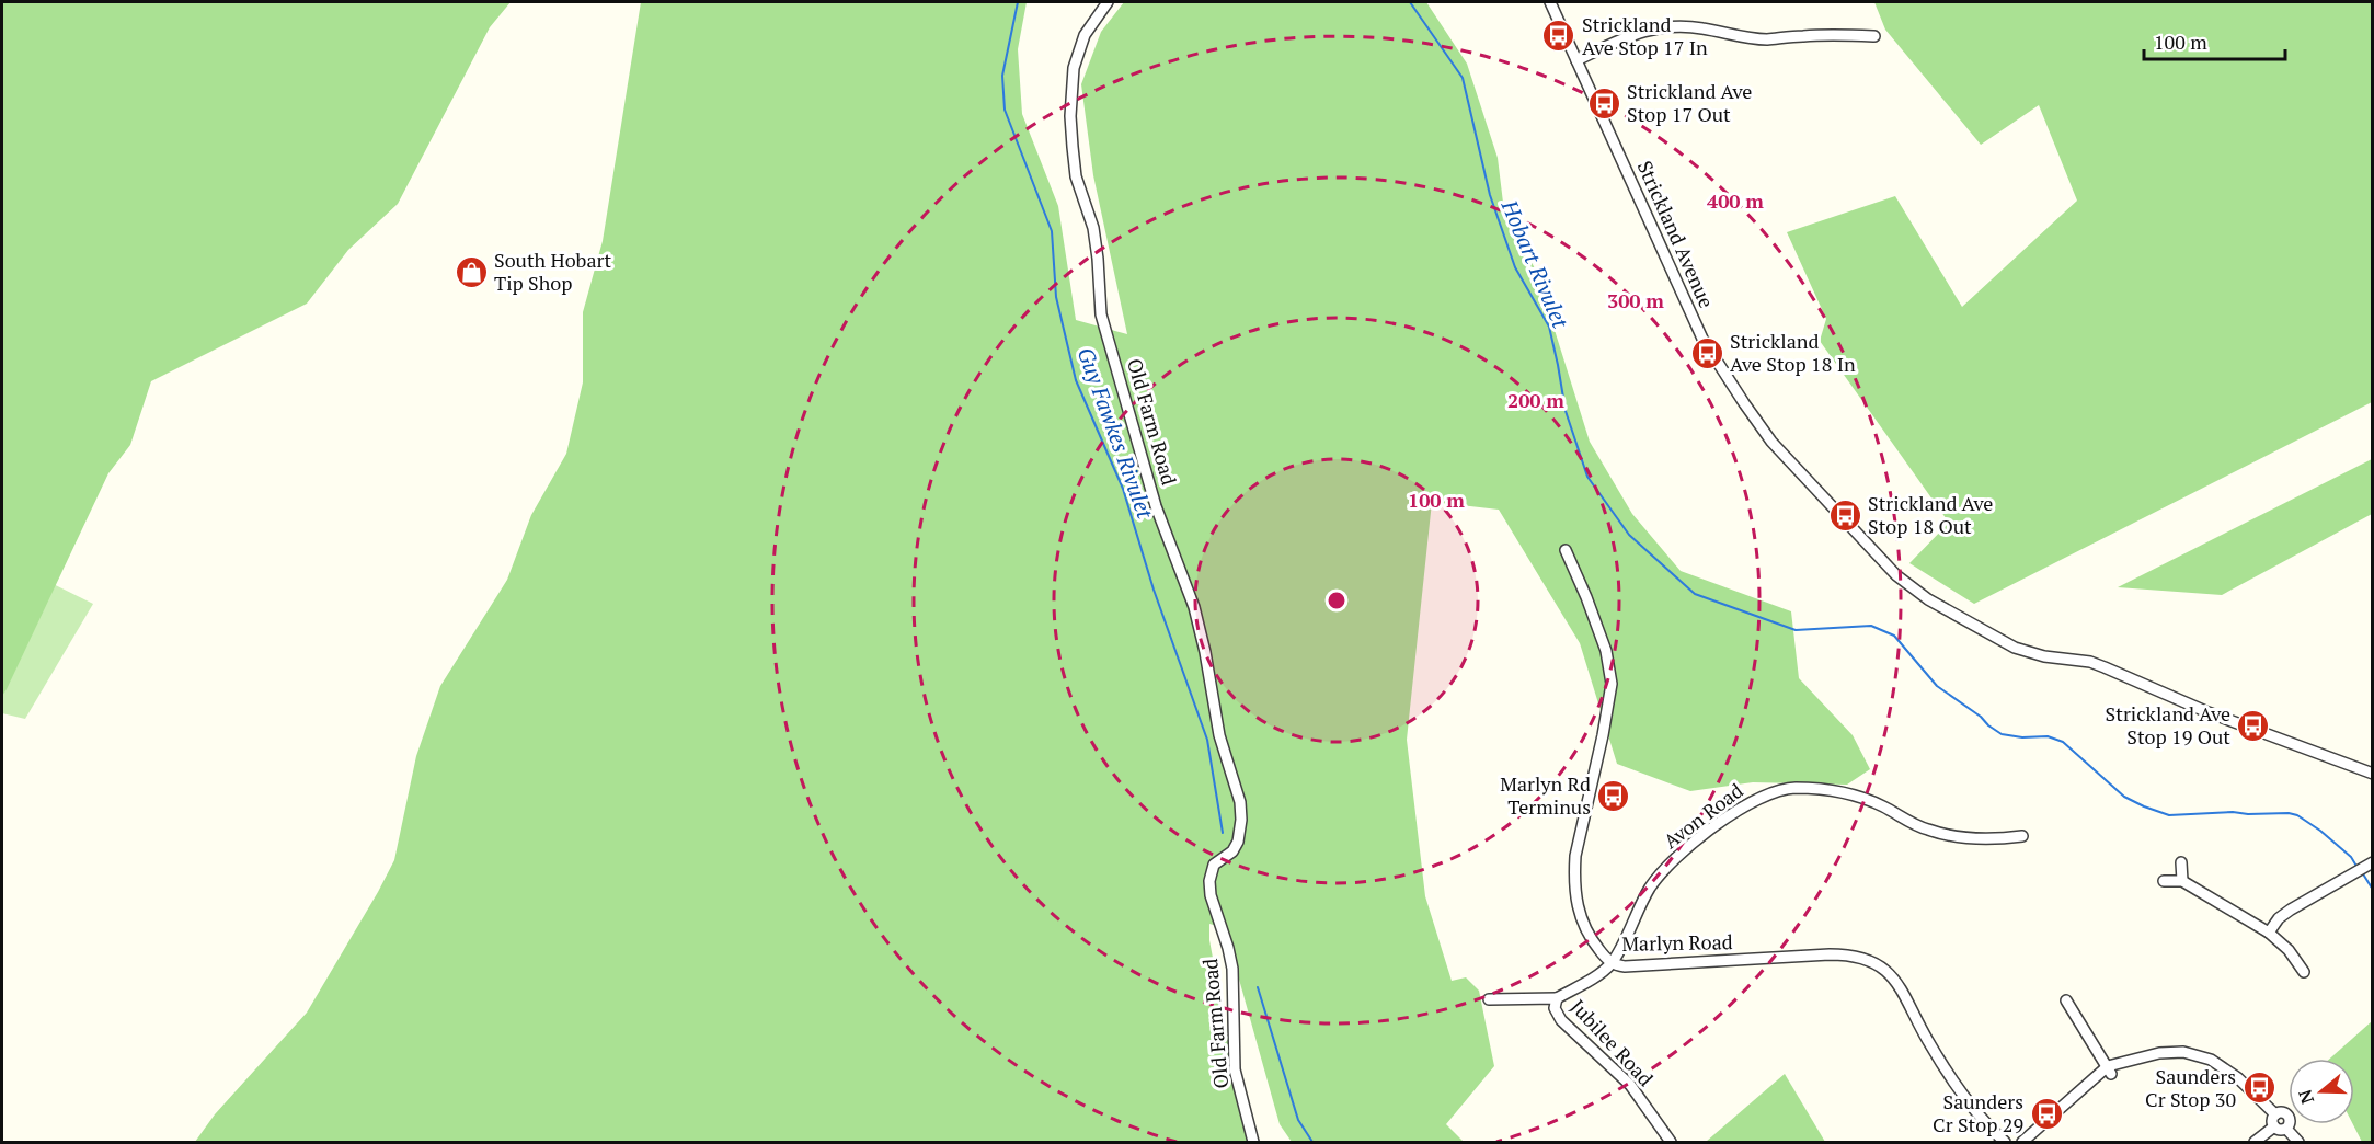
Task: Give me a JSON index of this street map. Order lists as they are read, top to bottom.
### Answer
{
  "streets": {
    "street": [
      "Strickland Avenue",
      "Old Farm Road",
      "Avon Road",
      "Marlyn Road",
      "Jubilee Road"
    ]
  },
  "crossings": [
    ["Avon Road", "Marlyn Road"],
    ["Avon Road", "Jubilee Road"],
    ["Marlyn Road", "Jubilee Road"]
  ],
  "water": ["Hobart Rivulet", "Guy Fawkes Rivulet"],
  "places": {
    "bus stop": [
      "Strickland Ave Stop 17 In",
      "Strickland Ave Stop 17 Out",
      "Strickland Ave Stop 18 In",
      "Strickland Ave Stop 18 Out",
      "Strickland Ave Stop 19 Out",
      "Marlyn Rd Terminus",
      "Saunders Cr Stop 30",
      "Saunders Cr Stop 29"
    ],
    "shop": ["South Hobart Tip Shop"]
  },
  "scale_bar": "100 m",
  "north": "left",
  "rings": [
    "400 m",
    "300 m",
    "200 m",
    "100 m"
  ]
}
